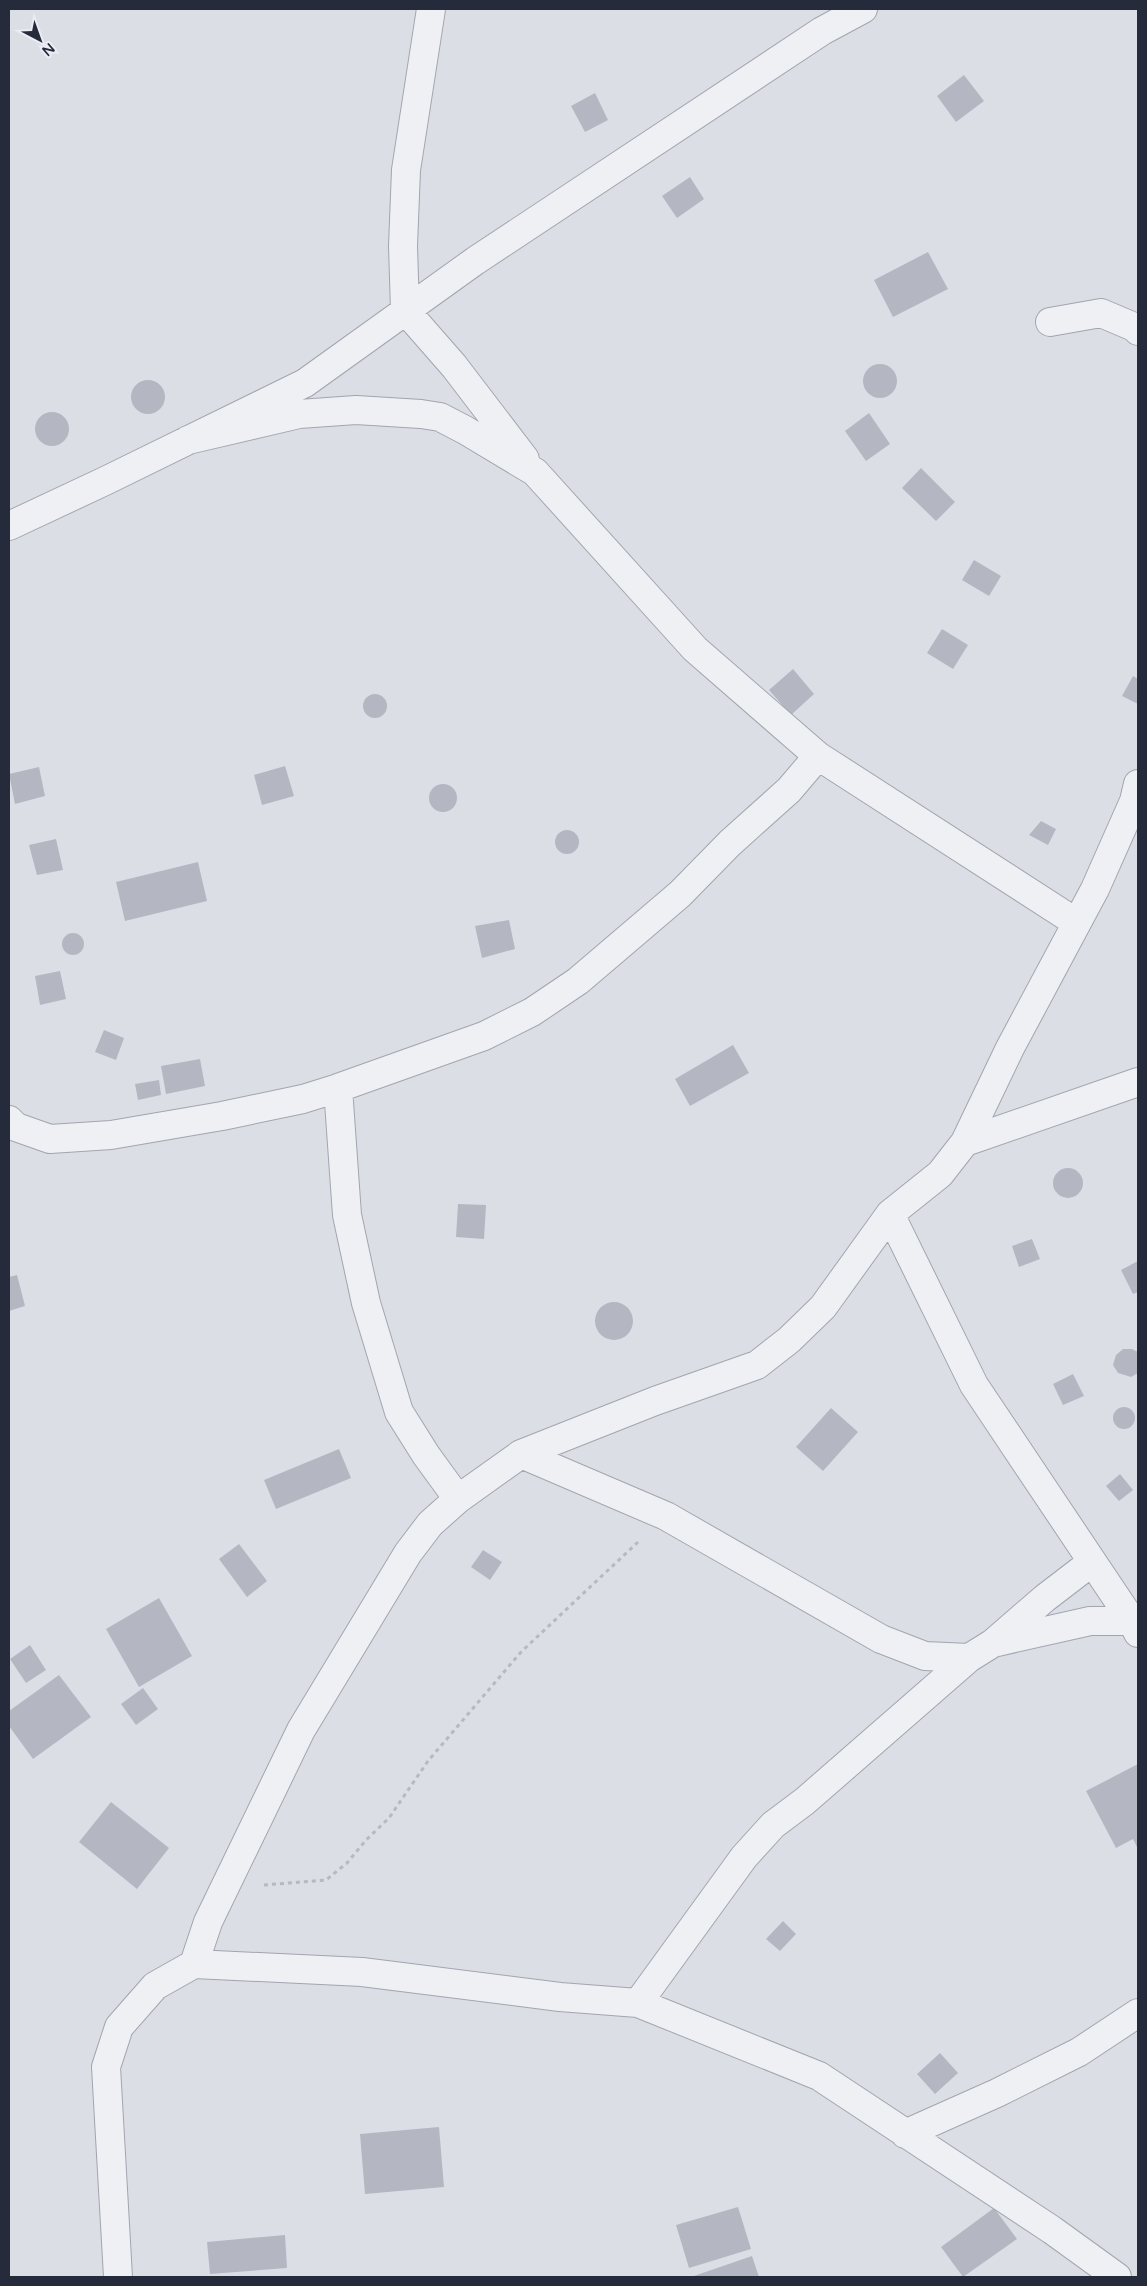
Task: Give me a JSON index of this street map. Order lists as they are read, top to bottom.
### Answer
{
  "north": "bottom right"
}
